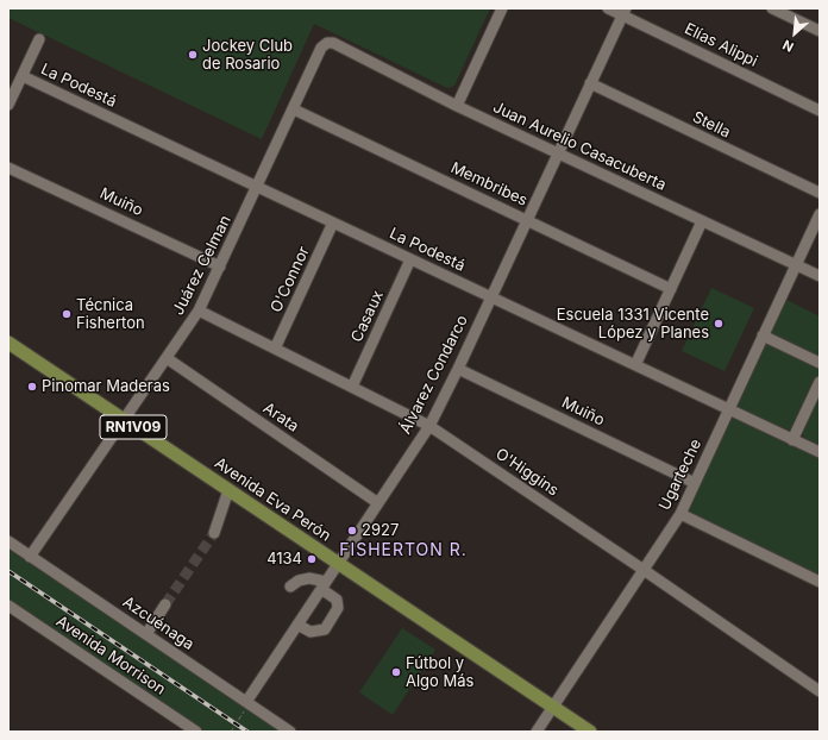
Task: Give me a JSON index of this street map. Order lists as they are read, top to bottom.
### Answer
{
  "streets": {
    "main road": ["RN1V09", "Avenida Eva Perón"],
    "street": [
      "Elías Alippi",
      "La Podestá",
      "Stella",
      "Juan Aurelio Casacuberta",
      "Membribes",
      "Muiño",
      "Juárez Celman",
      "O'Connor",
      "Casaux",
      "Álvarez Condarco",
      "Arata",
      "O'Higgins",
      "Ugarteche",
      "Azcuénaga",
      "Avenida Morrison"
    ]
  },
  "crossings": [
    ["Elías Alippi", "Álvarez Condarco"],
    ["La Podestá", "Juárez Celman"],
    ["La Podestá", "O'Connor"],
    ["La Podestá", "Casaux"],
    ["La Podestá", "Álvarez Condarco"],
    ["La Podestá", "Ugarteche"],
    ["Stella", "Álvarez Condarco"],
    ["Juan Aurelio Casacuberta", "Juárez Celman"],
    ["Juan Aurelio Casacuberta", "Álvarez Condarco"],
    ["Juan Aurelio Casacuberta", "Ugarteche"],
    ["Membribes", "Juárez Celman"],
    ["Membribes", "Álvarez Condarco"],
    ["Muiño", "Juárez Celman"],
    ["Muiño", "Álvarez Condarco"],
    ["Muiño", "Ugarteche"],
    ["Juárez Celman", "Arata"],
    ["Juárez Celman", "O'Higgins"],
    ["Juárez Celman", "Avenida Eva Perón"],
    ["Juárez Celman", "Azcuénaga"],
    ["O'Connor", "O'Higgins"],
    ["Casaux", "O'Higgins"],
    ["Álvarez Condarco", "Arata"],
    ["Álvarez Condarco", "O'Higgins"],
    ["Álvarez Condarco", "Avenida Eva Perón"],
    ["Álvarez Condarco", "Azcuénaga"],
    ["O'Higgins", "Ugarteche"],
    ["Ugarteche", "Avenida Eva Perón"]
  ],
  "districts": ["FISHERTON R."],
  "places": [
    "Jockey Club de Rosario",
    "Técnica Fisherton",
    "Escuela 1331 Vicente López y Planes",
    "Pinomar Maderas",
    "2927",
    "4134",
    "Fútbol y Algo Más"
  ],
  "north": "bottom left"
}
